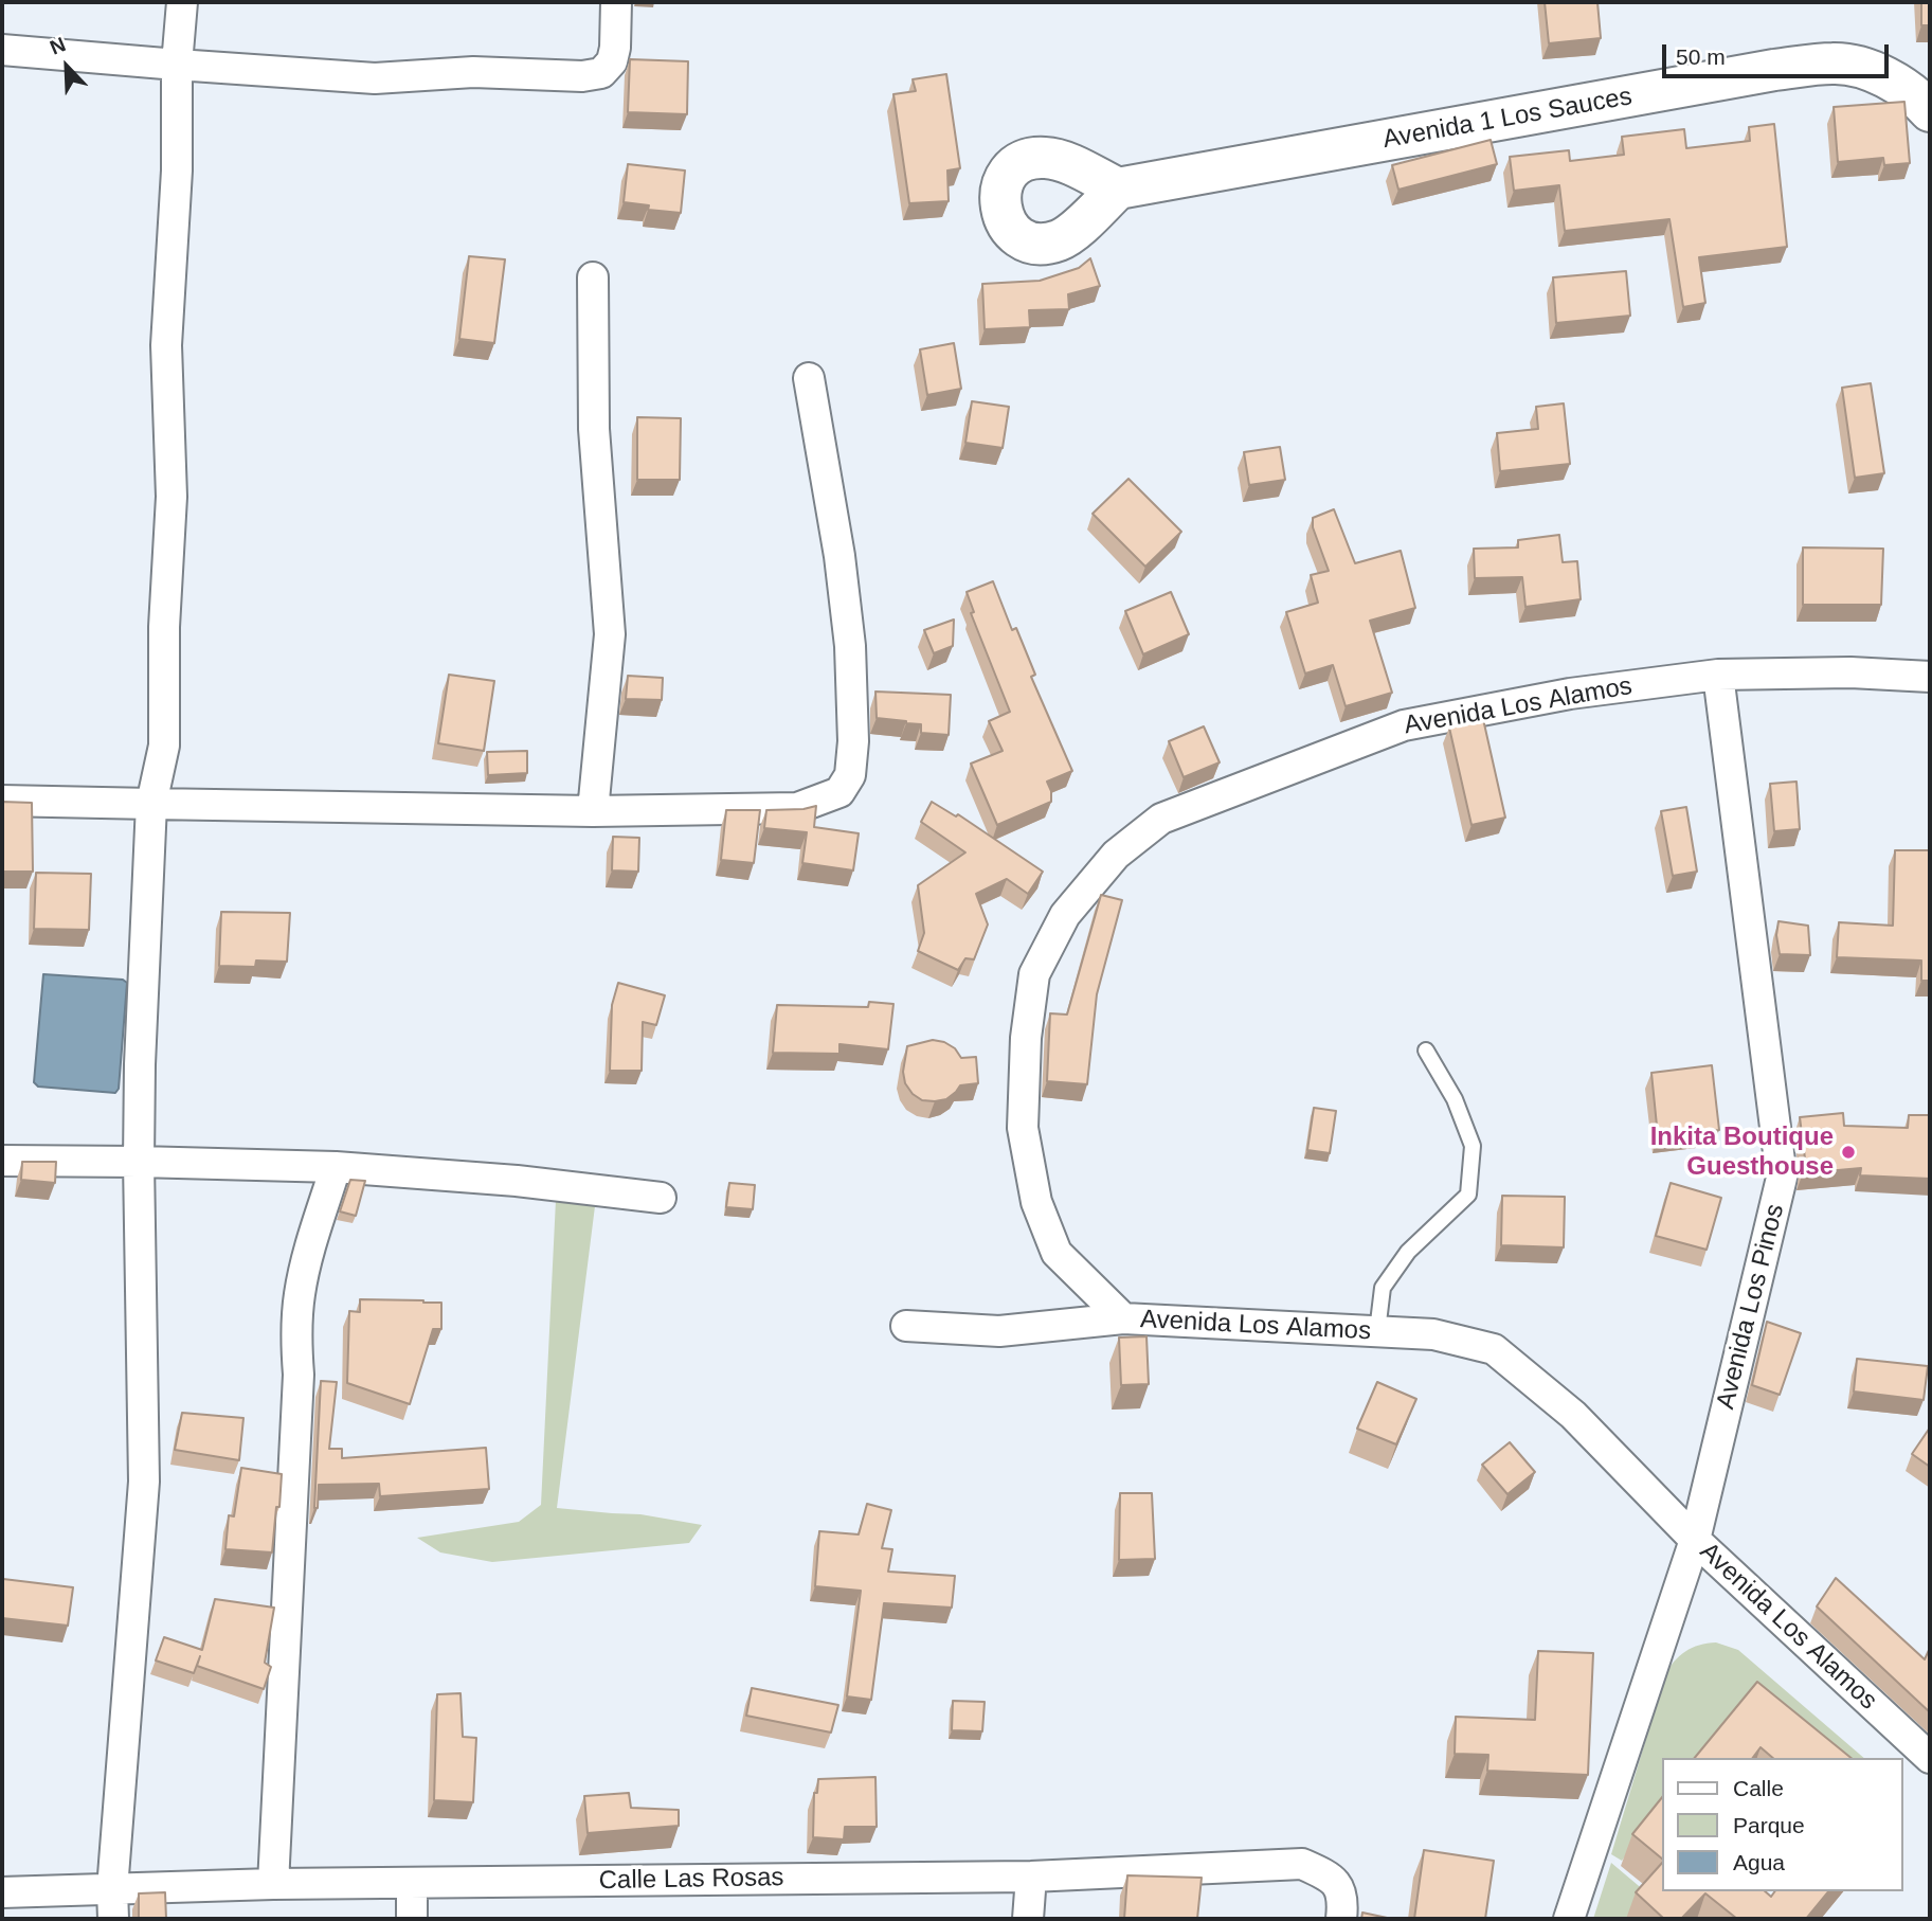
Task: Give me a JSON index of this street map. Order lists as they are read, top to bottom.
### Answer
{
  "streets": {
    "street": [
      "Avenida 1 Los Sauces",
      "Avenida Los Alamos",
      "Avenida Los Pinos",
      "Calle Las Rosas"
    ]
  },
  "crossings": [
    ["Avenida Los Alamos", "Avenida Los Pinos"]
  ],
  "places": ["Inkita Boutique Guesthouse"],
  "legend": ["Calle", "Parque", "Agua"],
  "scale_bar": "50 m",
  "north": "top left"
}
